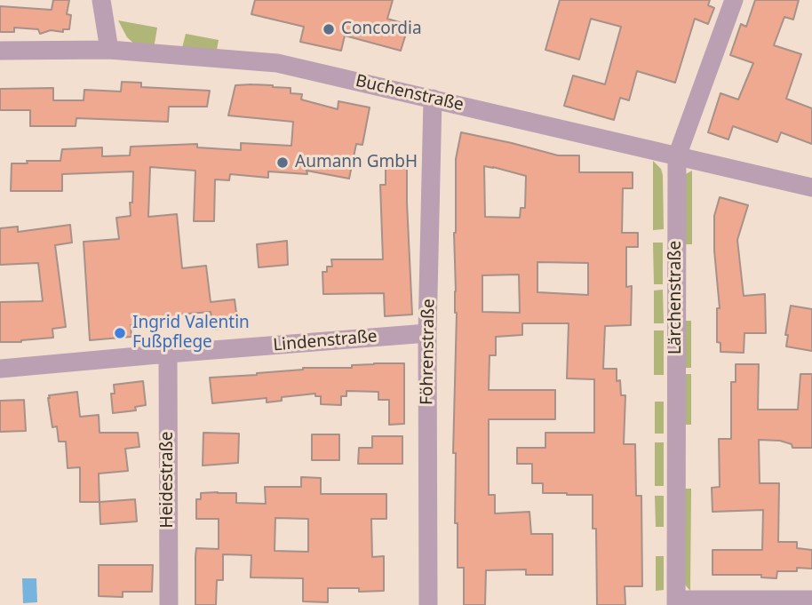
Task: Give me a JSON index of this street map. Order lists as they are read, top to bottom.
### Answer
{
  "streets": {
    "street": [
      "Buchenstraße",
      "Lärchenstraße",
      "Lindenstraße",
      "Föhrenstraße",
      "Heidestraße"
    ]
  },
  "crossings": [
    ["Buchenstraße", "Lärchenstraße"],
    ["Buchenstraße", "Föhrenstraße"],
    ["Lindenstraße", "Föhrenstraße"],
    ["Lindenstraße", "Heidestraße"]
  ],
  "places": ["Concordia", "Aumann GmbH", "Ingrid Valentin Fußpflege"]
}
